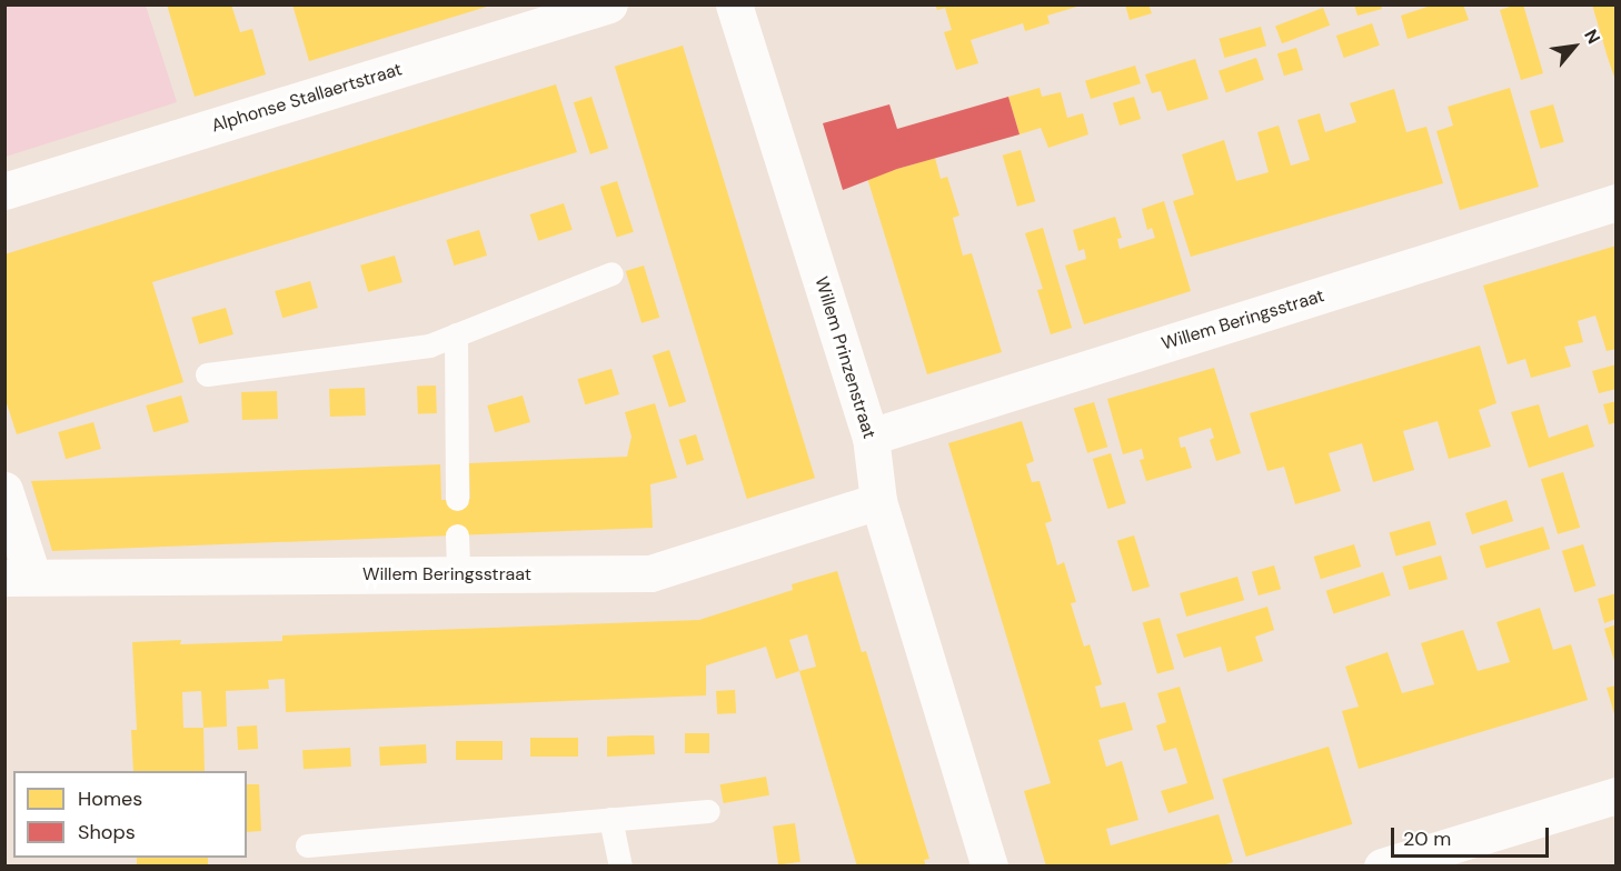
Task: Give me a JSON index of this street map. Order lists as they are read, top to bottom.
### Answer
{
  "streets": {
    "street": ["Alphonse Stallaertstraat", "Willem Beringsstraat", "Willem Prinzenstraat"]
  },
  "crossings": [
    ["Willem Beringsstraat", "Willem Prinzenstraat"]
  ],
  "legend": ["Homes", "Shops"],
  "scale_bar": "20 m",
  "north": "top right"
}
